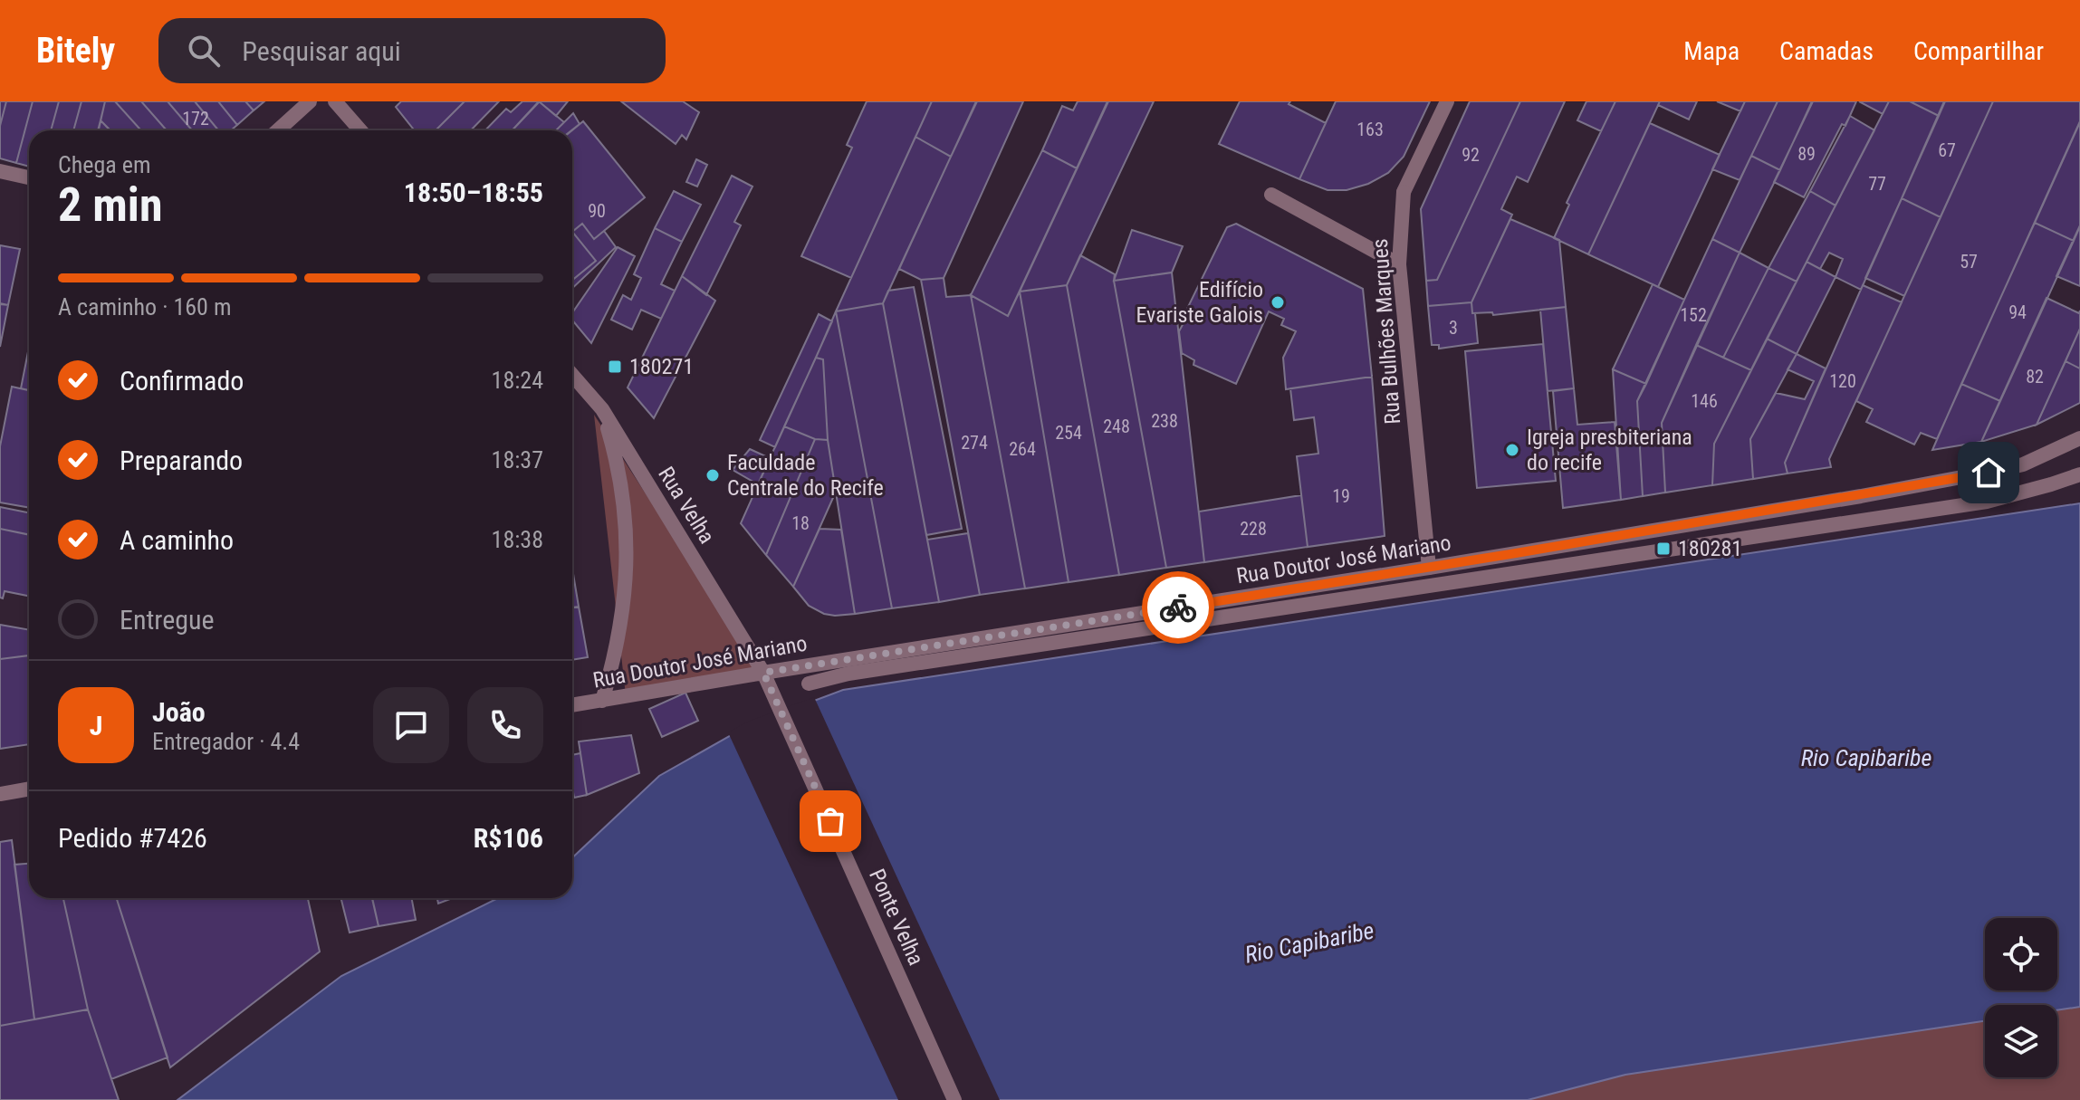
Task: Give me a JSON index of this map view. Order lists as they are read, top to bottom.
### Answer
{
  "streets": {
    "street": [
      "Rua Bulhões Marques",
      "Rua Velha",
      "Rua Doutor José Mariano",
      "Ponte Velha"
    ]
  },
  "crossings": [
    ["Rua Bulhões Marques", "Rua Doutor José Mariano"],
    ["Rua Velha", "Rua Doutor José Mariano"],
    ["Rua Velha", "Ponte Velha"],
    ["Rua Doutor José Mariano", "Ponte Velha"]
  ],
  "water": ["Rio Capibaribe"],
  "places": {
    "other": ["Edifício Evariste Galois", "Igreja presbiteriana do recife", "Faculdade Centrale do Recife"],
    "transit": ["180271", "180281"]
  },
  "house_numbers": [
    "172",
    "163",
    "67",
    "89",
    "92",
    "77",
    "90",
    "57",
    "94",
    "152",
    "3",
    "82",
    "120",
    "146",
    "238",
    "248",
    "254",
    "274",
    "264",
    "19",
    "18",
    "228"
  ],
  "page": {
    "header": "Bitely",
    "search": "Pesquisar aqui",
    "nav": ["Mapa", "Camadas", "Compartilhar"],
    "heading": ["2 min", "Chega em", "18:50–18:55"],
    "panel": [
      "João",
      "Entregador · 4.4",
      "Pedido #7426",
      "R$106"
    ],
    "bar": "A caminho · 160 m",
    "list": [
      ["Confirmado", "18:24"],
      ["Preparando", "18:37"],
      ["A caminho", "18:38"],
      "Entregue"
    ],
    "round": "J"
  }
}
